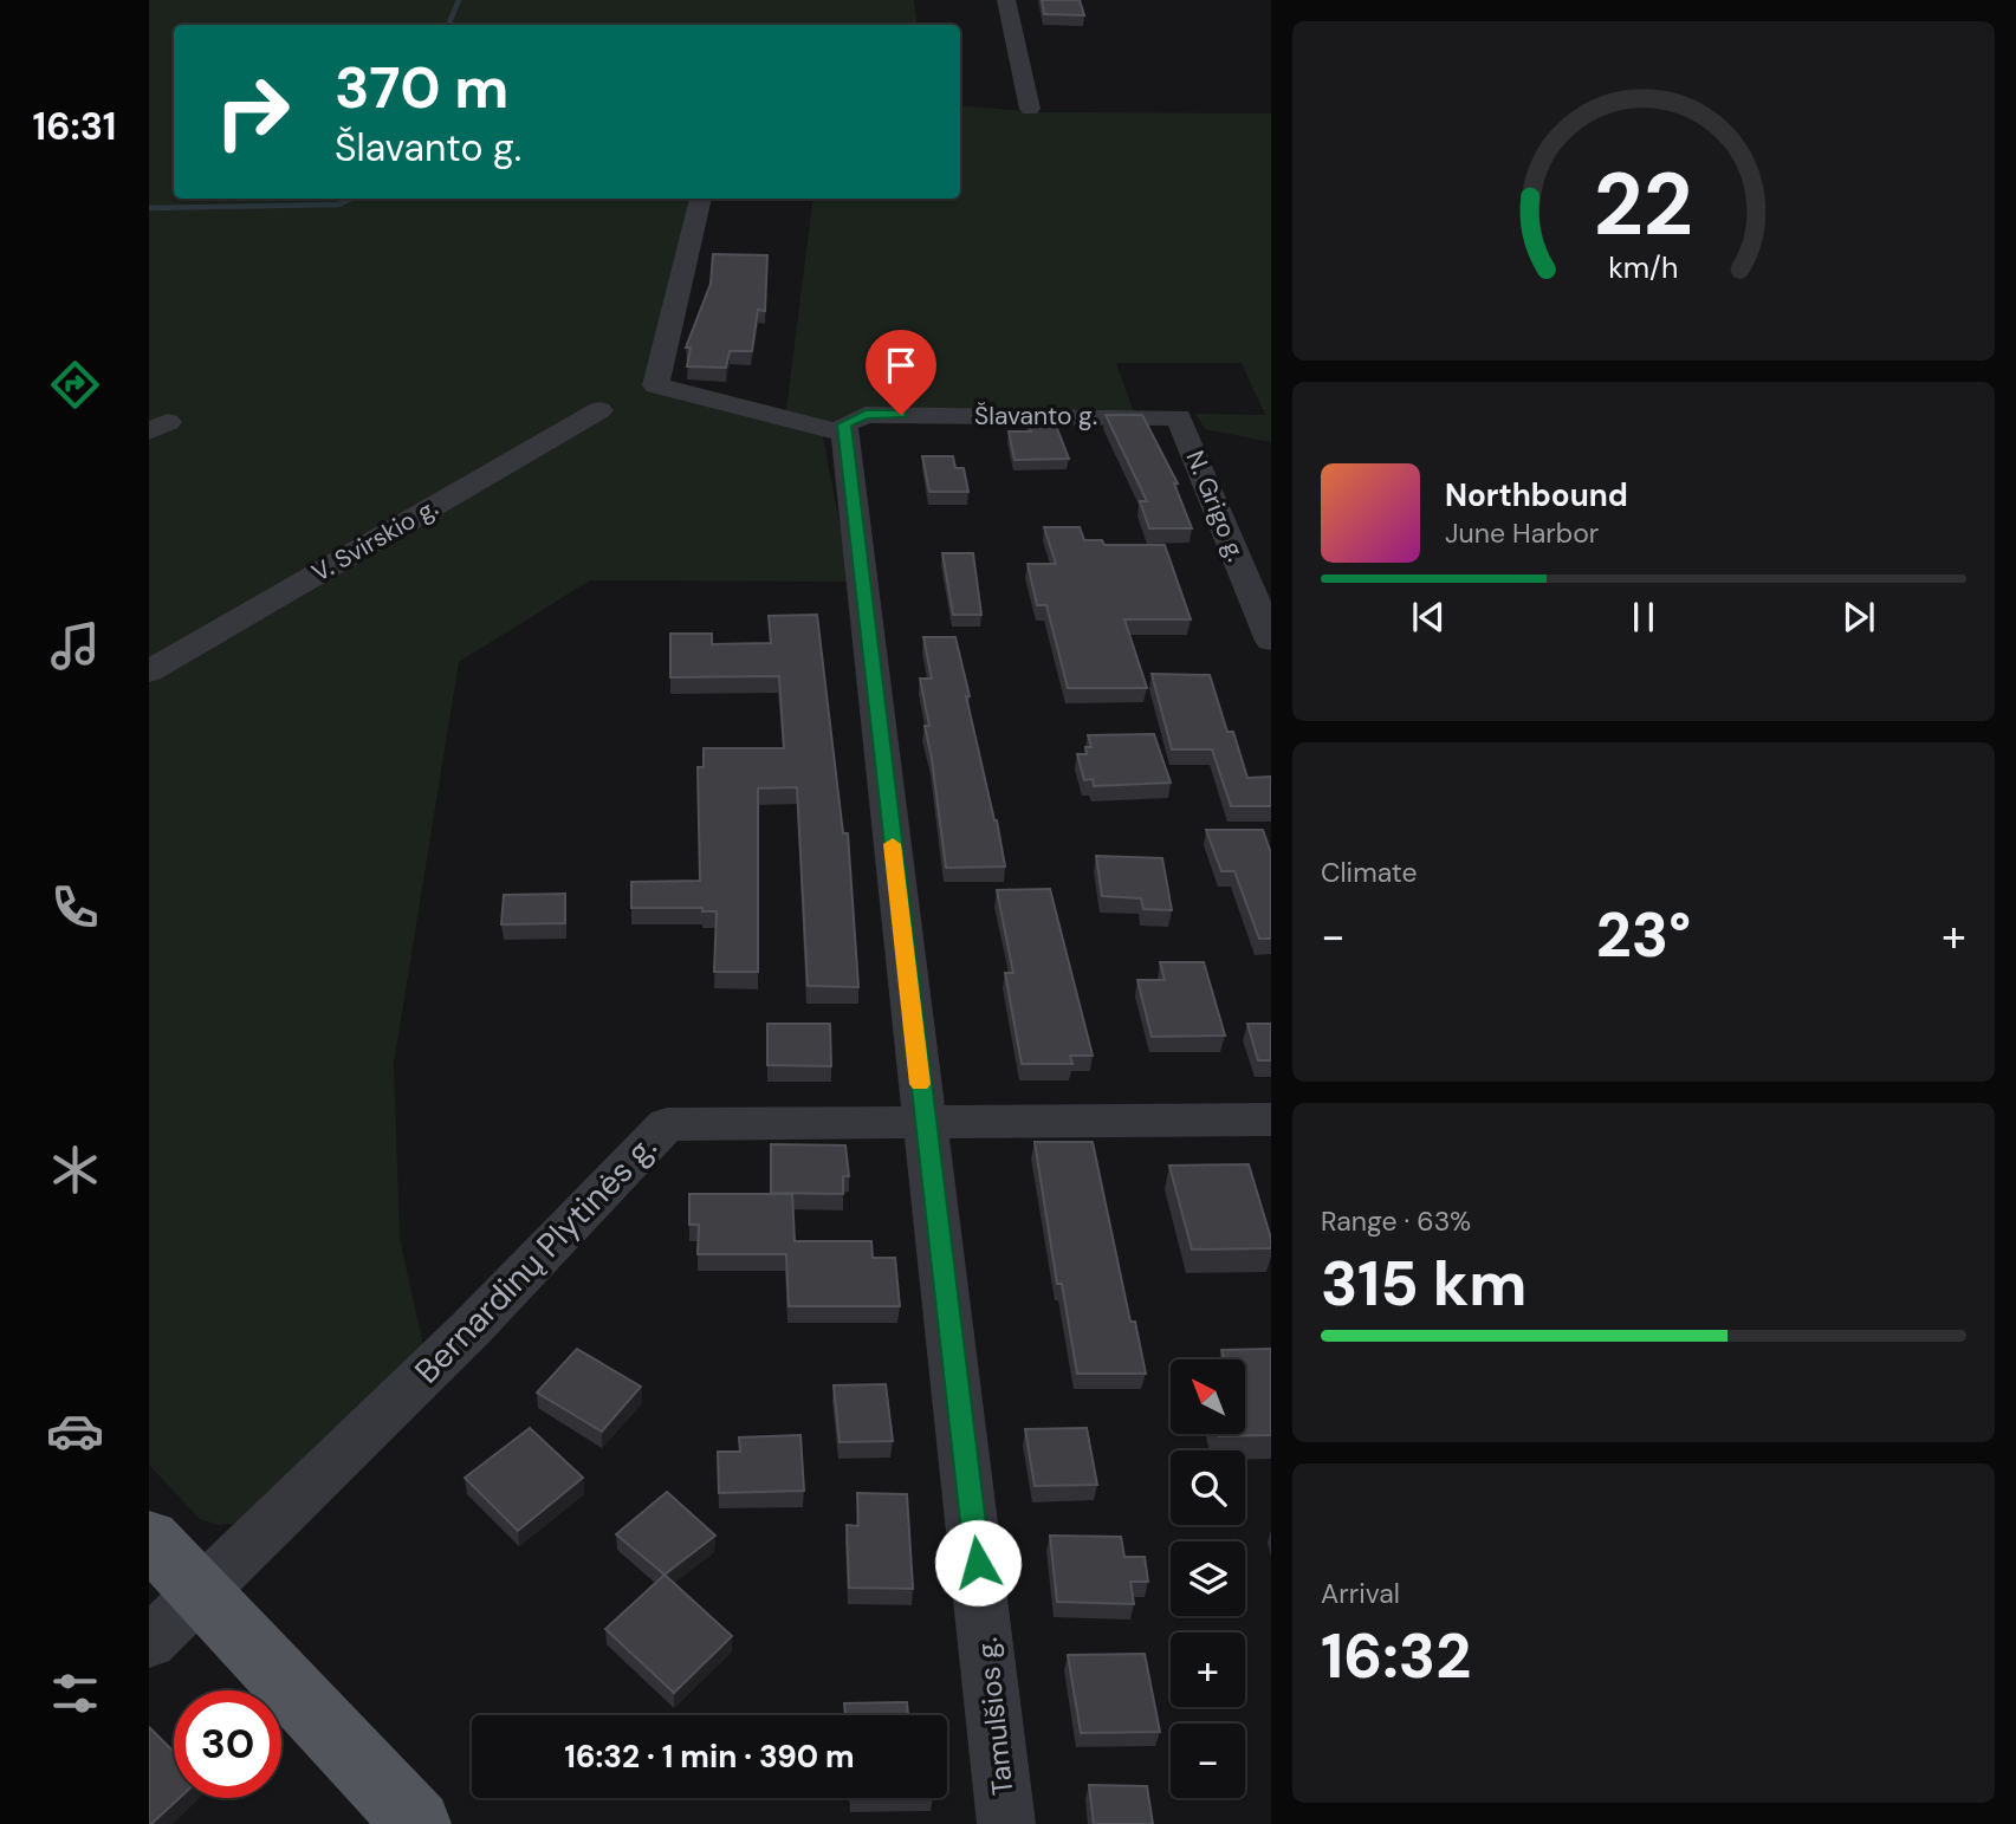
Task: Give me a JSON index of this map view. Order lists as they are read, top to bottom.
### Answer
{
  "streets": {
    "street": [
      "Šlavanto g.",
      "N. Grigo g.",
      "V. Svirskio g.",
      "Bernardinų Plytinės g.",
      "Tamulšios g."
    ]
  },
  "crossings": [
    ["Šlavanto g.", "N. Grigo g."],
    ["Šlavanto g.", "Tamulšios g."],
    ["Bernardinų Plytinės g.", "Tamulšios g."]
  ],
  "north": "top left",
  "page": {
    "tabs": "16:31",
    "turn": ["370 m", "Šlavanto g."],
    "song": ["Northbound", "June Harbor"],
    "tile": [
      "Climate",
      ["Range · 63%", "315 km"],
      ["Arrival", "16:32"]
    ],
    "heat": ["−", "23°", "+"],
    "map_buttons": ["+", "−"],
    "limit": "30",
    "trip": "16:32 · 1 min · 390 m",
    "gauge": ["22", "km/h"]
  }
}
